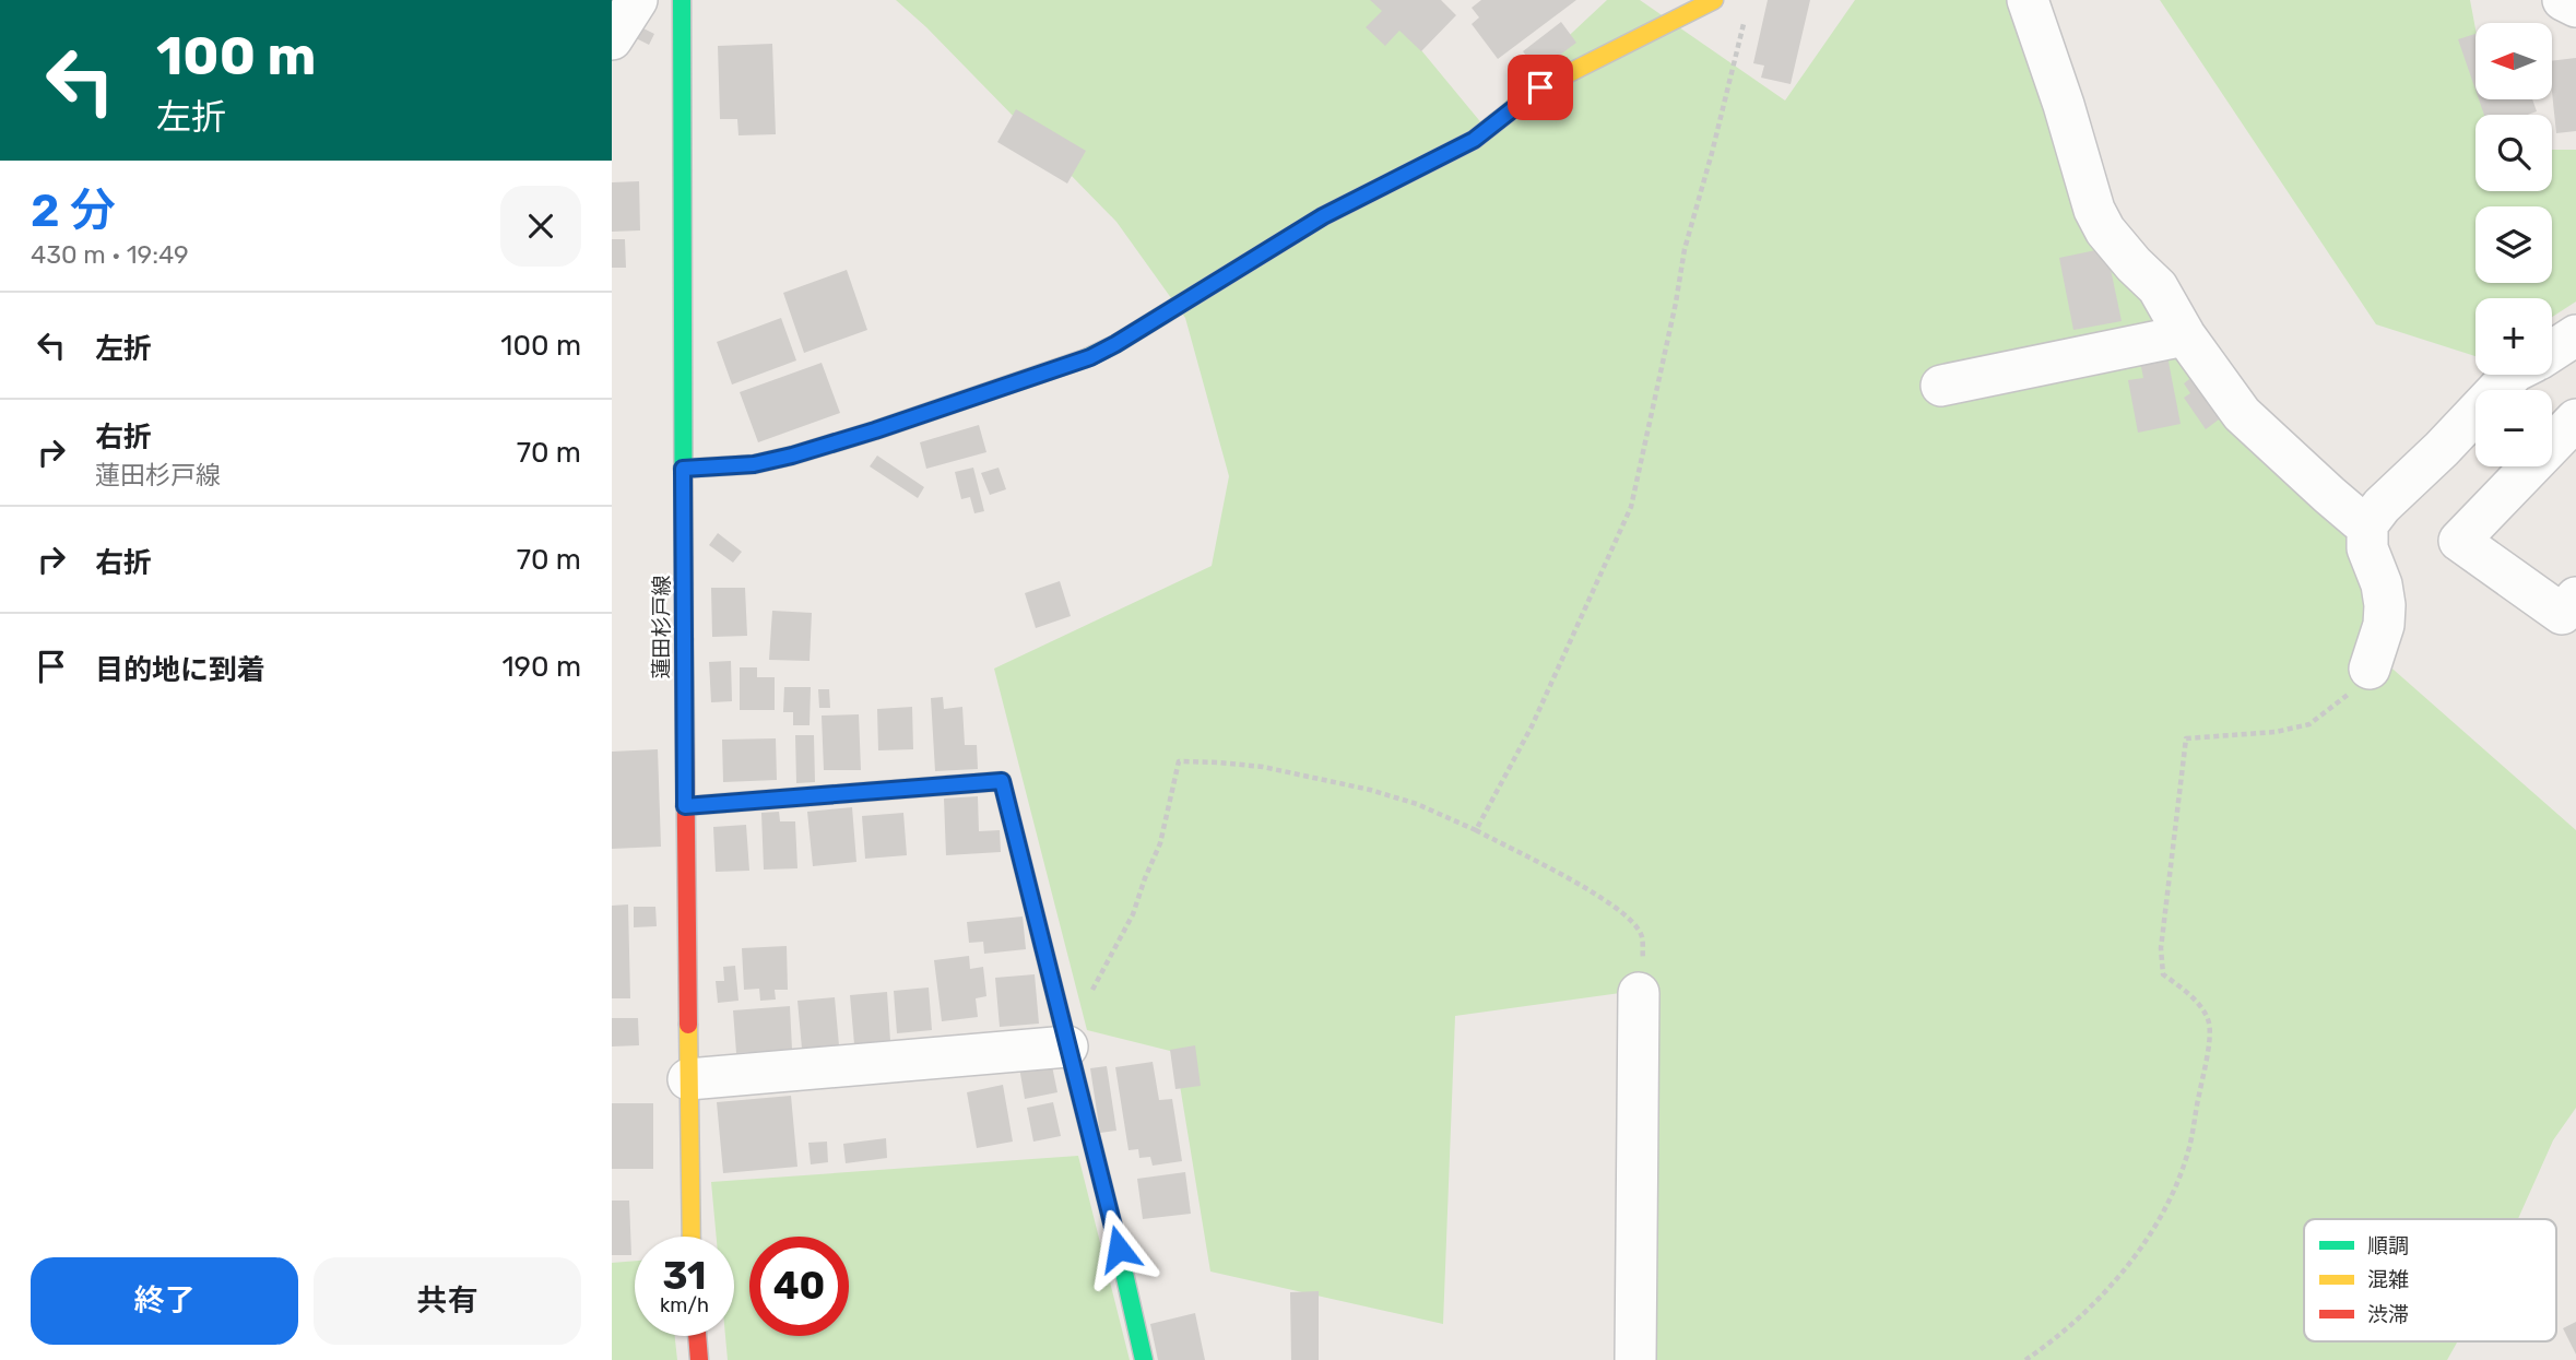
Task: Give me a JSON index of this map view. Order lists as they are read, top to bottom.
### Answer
{
  "streets": {
    "street": ["蓮田杉戸線"]
  },
  "legend": ["順調", "混雑", "渋滞"],
  "north": "left",
  "page": {
    "turn": ["100 m", "左折"],
    "map_buttons": ["+", "−"],
    "heading": ["2 分", "430 m · 19:49"],
    "list": [
      {
        "name": "左折",
        "value": "100 m"
      },
      {
        "name": "右折",
        "note": "蓮田杉戸線",
        "value": "70 m"
      },
      {
        "name": "右折",
        "value": "70 m"
      },
      {
        "name": "目的地に到着",
        "value": "190 m"
      }
    ],
    "speed": "31 km/h",
    "limit": "40",
    "buttons": ["終了", "共有"]
  }
}
